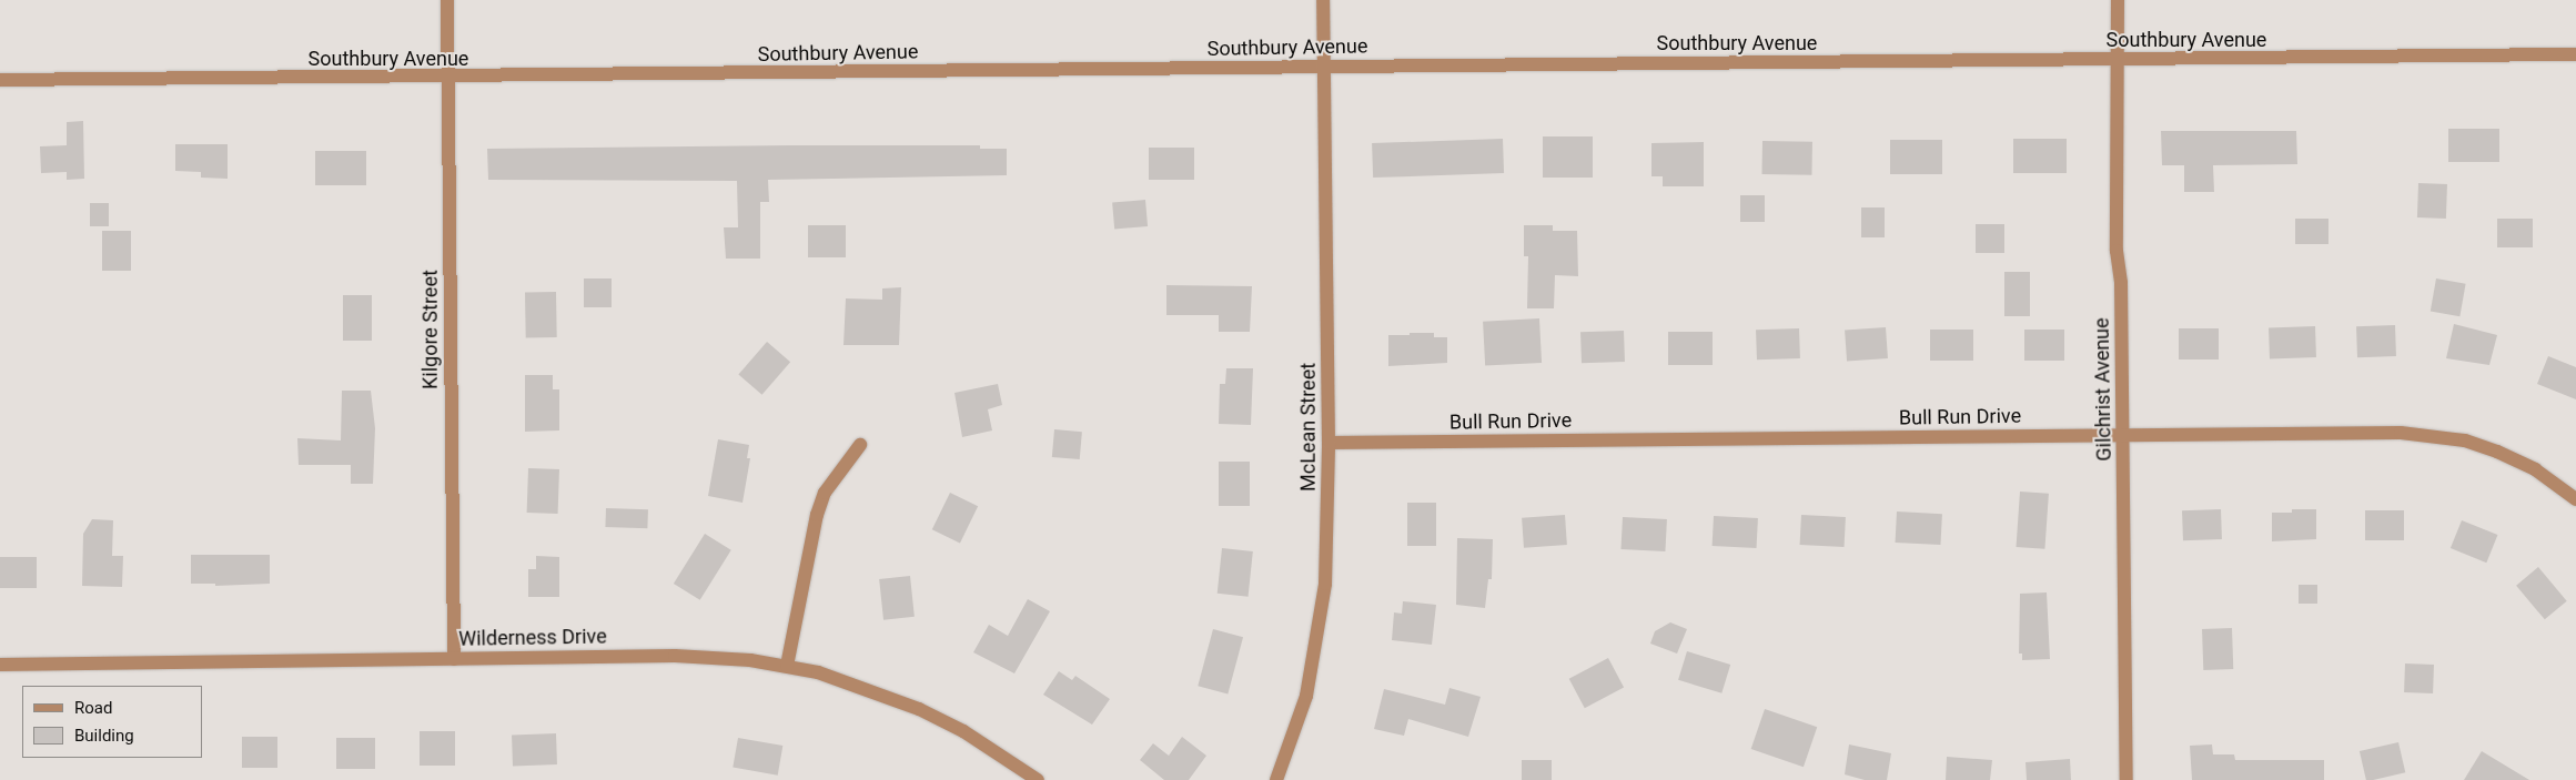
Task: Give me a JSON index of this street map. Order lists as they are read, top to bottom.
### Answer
{
  "streets": {
    "street": [
      "Southbury Avenue",
      "Kilgore Street",
      "Gilchrist Avenue",
      "Bull Run Drive",
      "McLean Street",
      "Wilderness Drive"
    ]
  },
  "crossings": [
    ["Southbury Avenue", "Kilgore Street"],
    ["Southbury Avenue", "Gilchrist Avenue"],
    ["Southbury Avenue", "McLean Street"],
    ["Kilgore Street", "Wilderness Drive"],
    ["Gilchrist Avenue", "Bull Run Drive"],
    ["Bull Run Drive", "McLean Street"]
  ],
  "legend": ["Road", "Building"]
}
